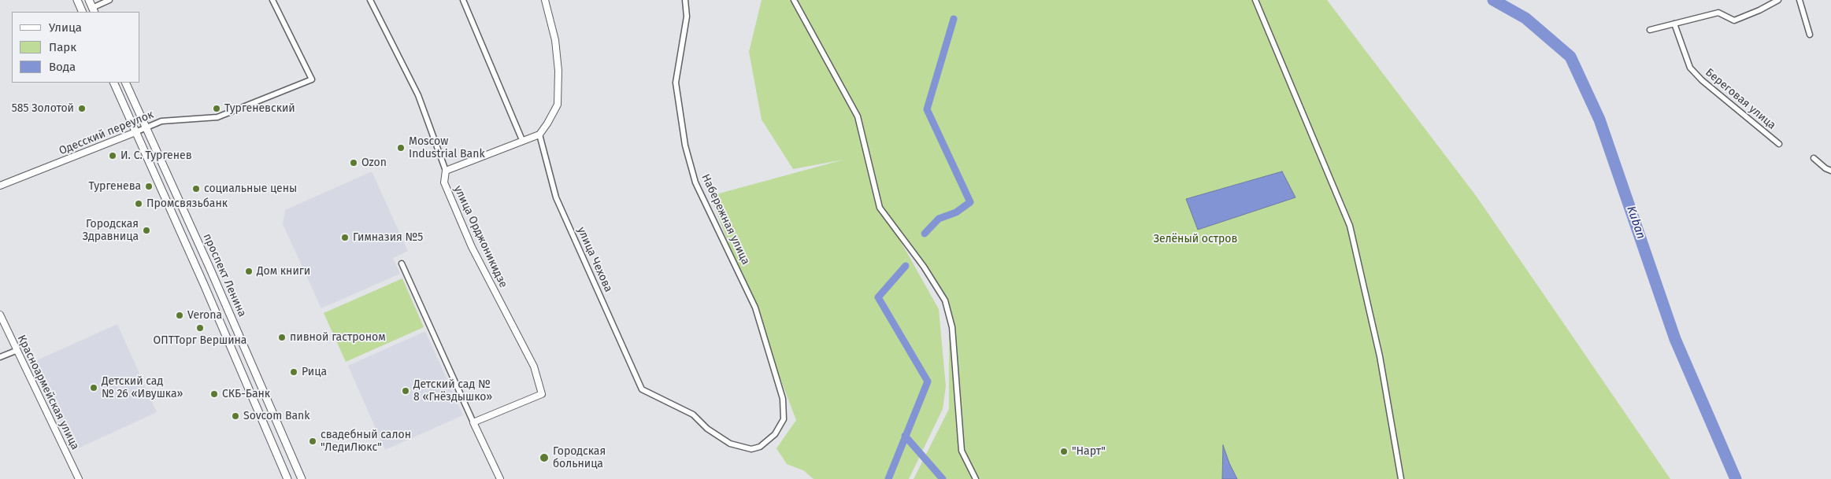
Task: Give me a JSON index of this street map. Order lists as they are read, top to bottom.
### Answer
{
  "streets": {
    "main road": ["проспект Ленина"],
    "street": [
      "Береговая улица",
      "Одесский переулок",
      "Набережная улица",
      "улица Орджоникидзе",
      "улица Чехова",
      "Красноармейская улица"
    ]
  },
  "crossings": [
    ["Одесский переулок", "проспект Ленина"],
    ["Набережная улица", "улица Чехова"]
  ],
  "water": ["Kuban"],
  "parks": ["Зелёный остров"],
  "places": [
    "585 Золотой",
    "Тургеневский",
    "Moscow Industrial Bank",
    "И. С. Тургенев",
    "Ozon",
    "Тургенева",
    "социальные цены",
    "Промсвязьбанк",
    "Городская Здравница",
    "Гимназия №5",
    "Дом книги",
    "Verona",
    "ОПТТорг Вершина",
    "пивной гастроном",
    "Рица",
    "Детский сад № 26 «Ивушка»",
    "Детский сад № 8 «Гнёздышко»",
    "СКБ-Банк",
    "Sovcom Bank",
    "свадебный салон \"ЛедиЛюкс\"",
    "\"Нарт\"",
    "Городская больница"
  ],
  "legend": ["Улица", "Парк", "Вода"]
}
